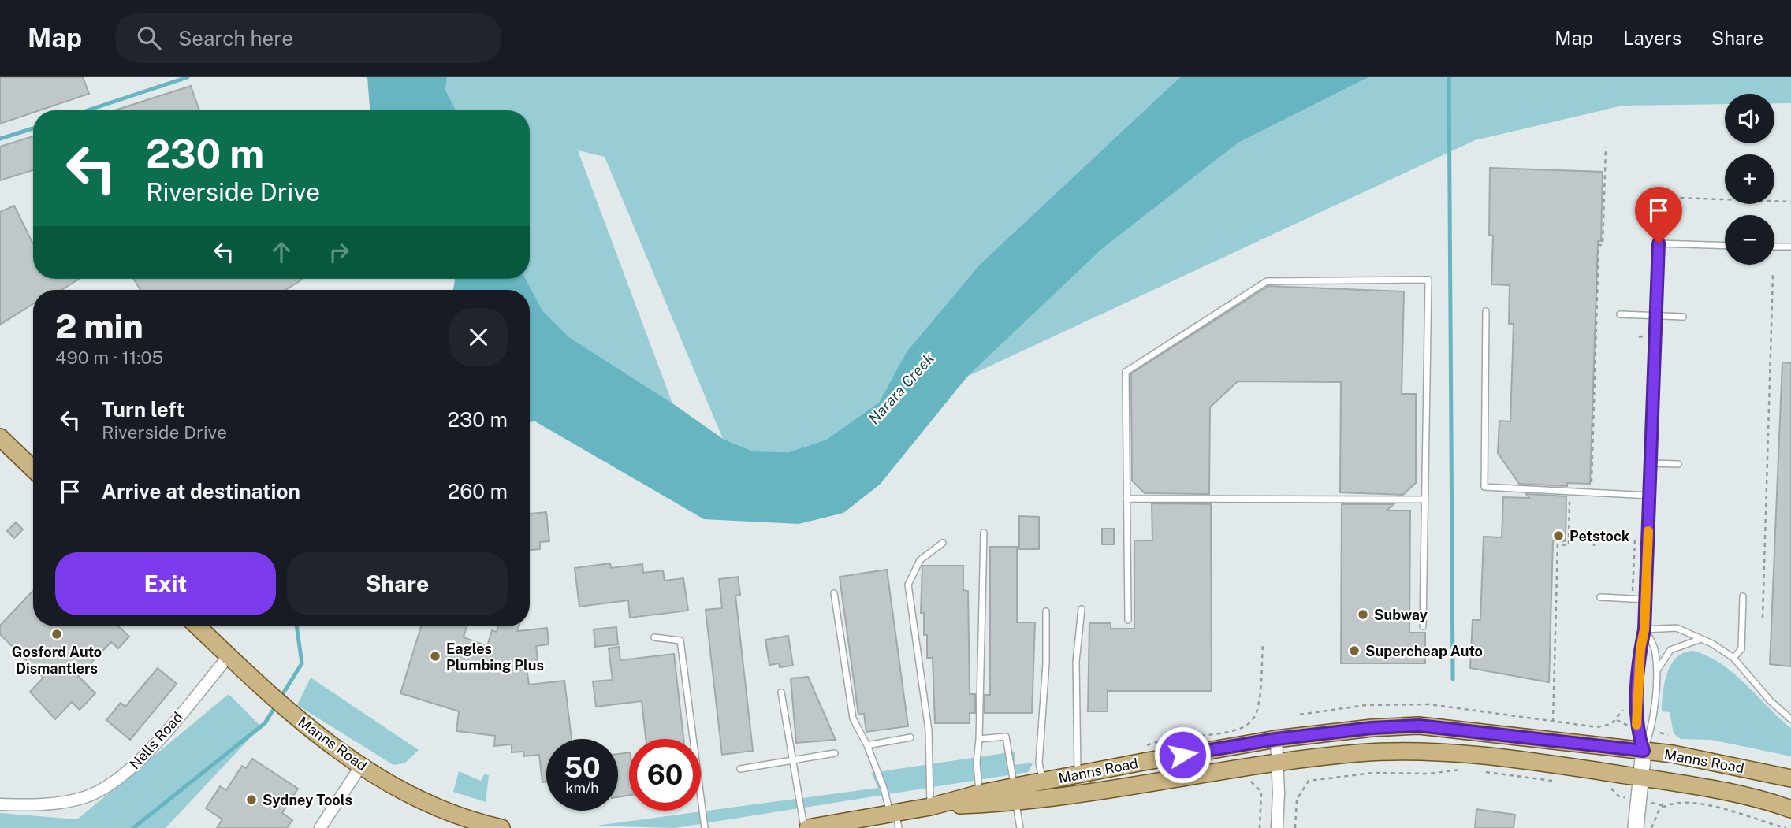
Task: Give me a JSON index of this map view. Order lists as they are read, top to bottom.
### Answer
{
  "streets": {
    "main road": ["Manns Road"],
    "street": ["Nells Road"]
  },
  "crossings": [
    ["Nells Road", "Manns Road"]
  ],
  "water": ["Narara Creek"],
  "places": [
    "Petstock",
    "Subway",
    "Gosford Auto Dismantlers",
    "Supercheap Auto",
    "Eagles Plumbing Plus",
    "Sydney Tools"
  ],
  "page": {
    "header": "Map",
    "search": "Search here",
    "nav": ["Map", "Layers", "Share"],
    "map_buttons": ["+", "−"],
    "turn": ["230 m", "Riverside Drive"],
    "heading": ["2 min", "490 m · 11:05"],
    "list": [
      {
        "name": "Turn left",
        "note": "Riverside Drive",
        "value": "230 m"
      },
      {
        "name": "Arrive at destination",
        "value": "260 m"
      }
    ],
    "buttons": ["Exit", "Share"],
    "speed": "50 km/h",
    "limit": "60"
  }
}
